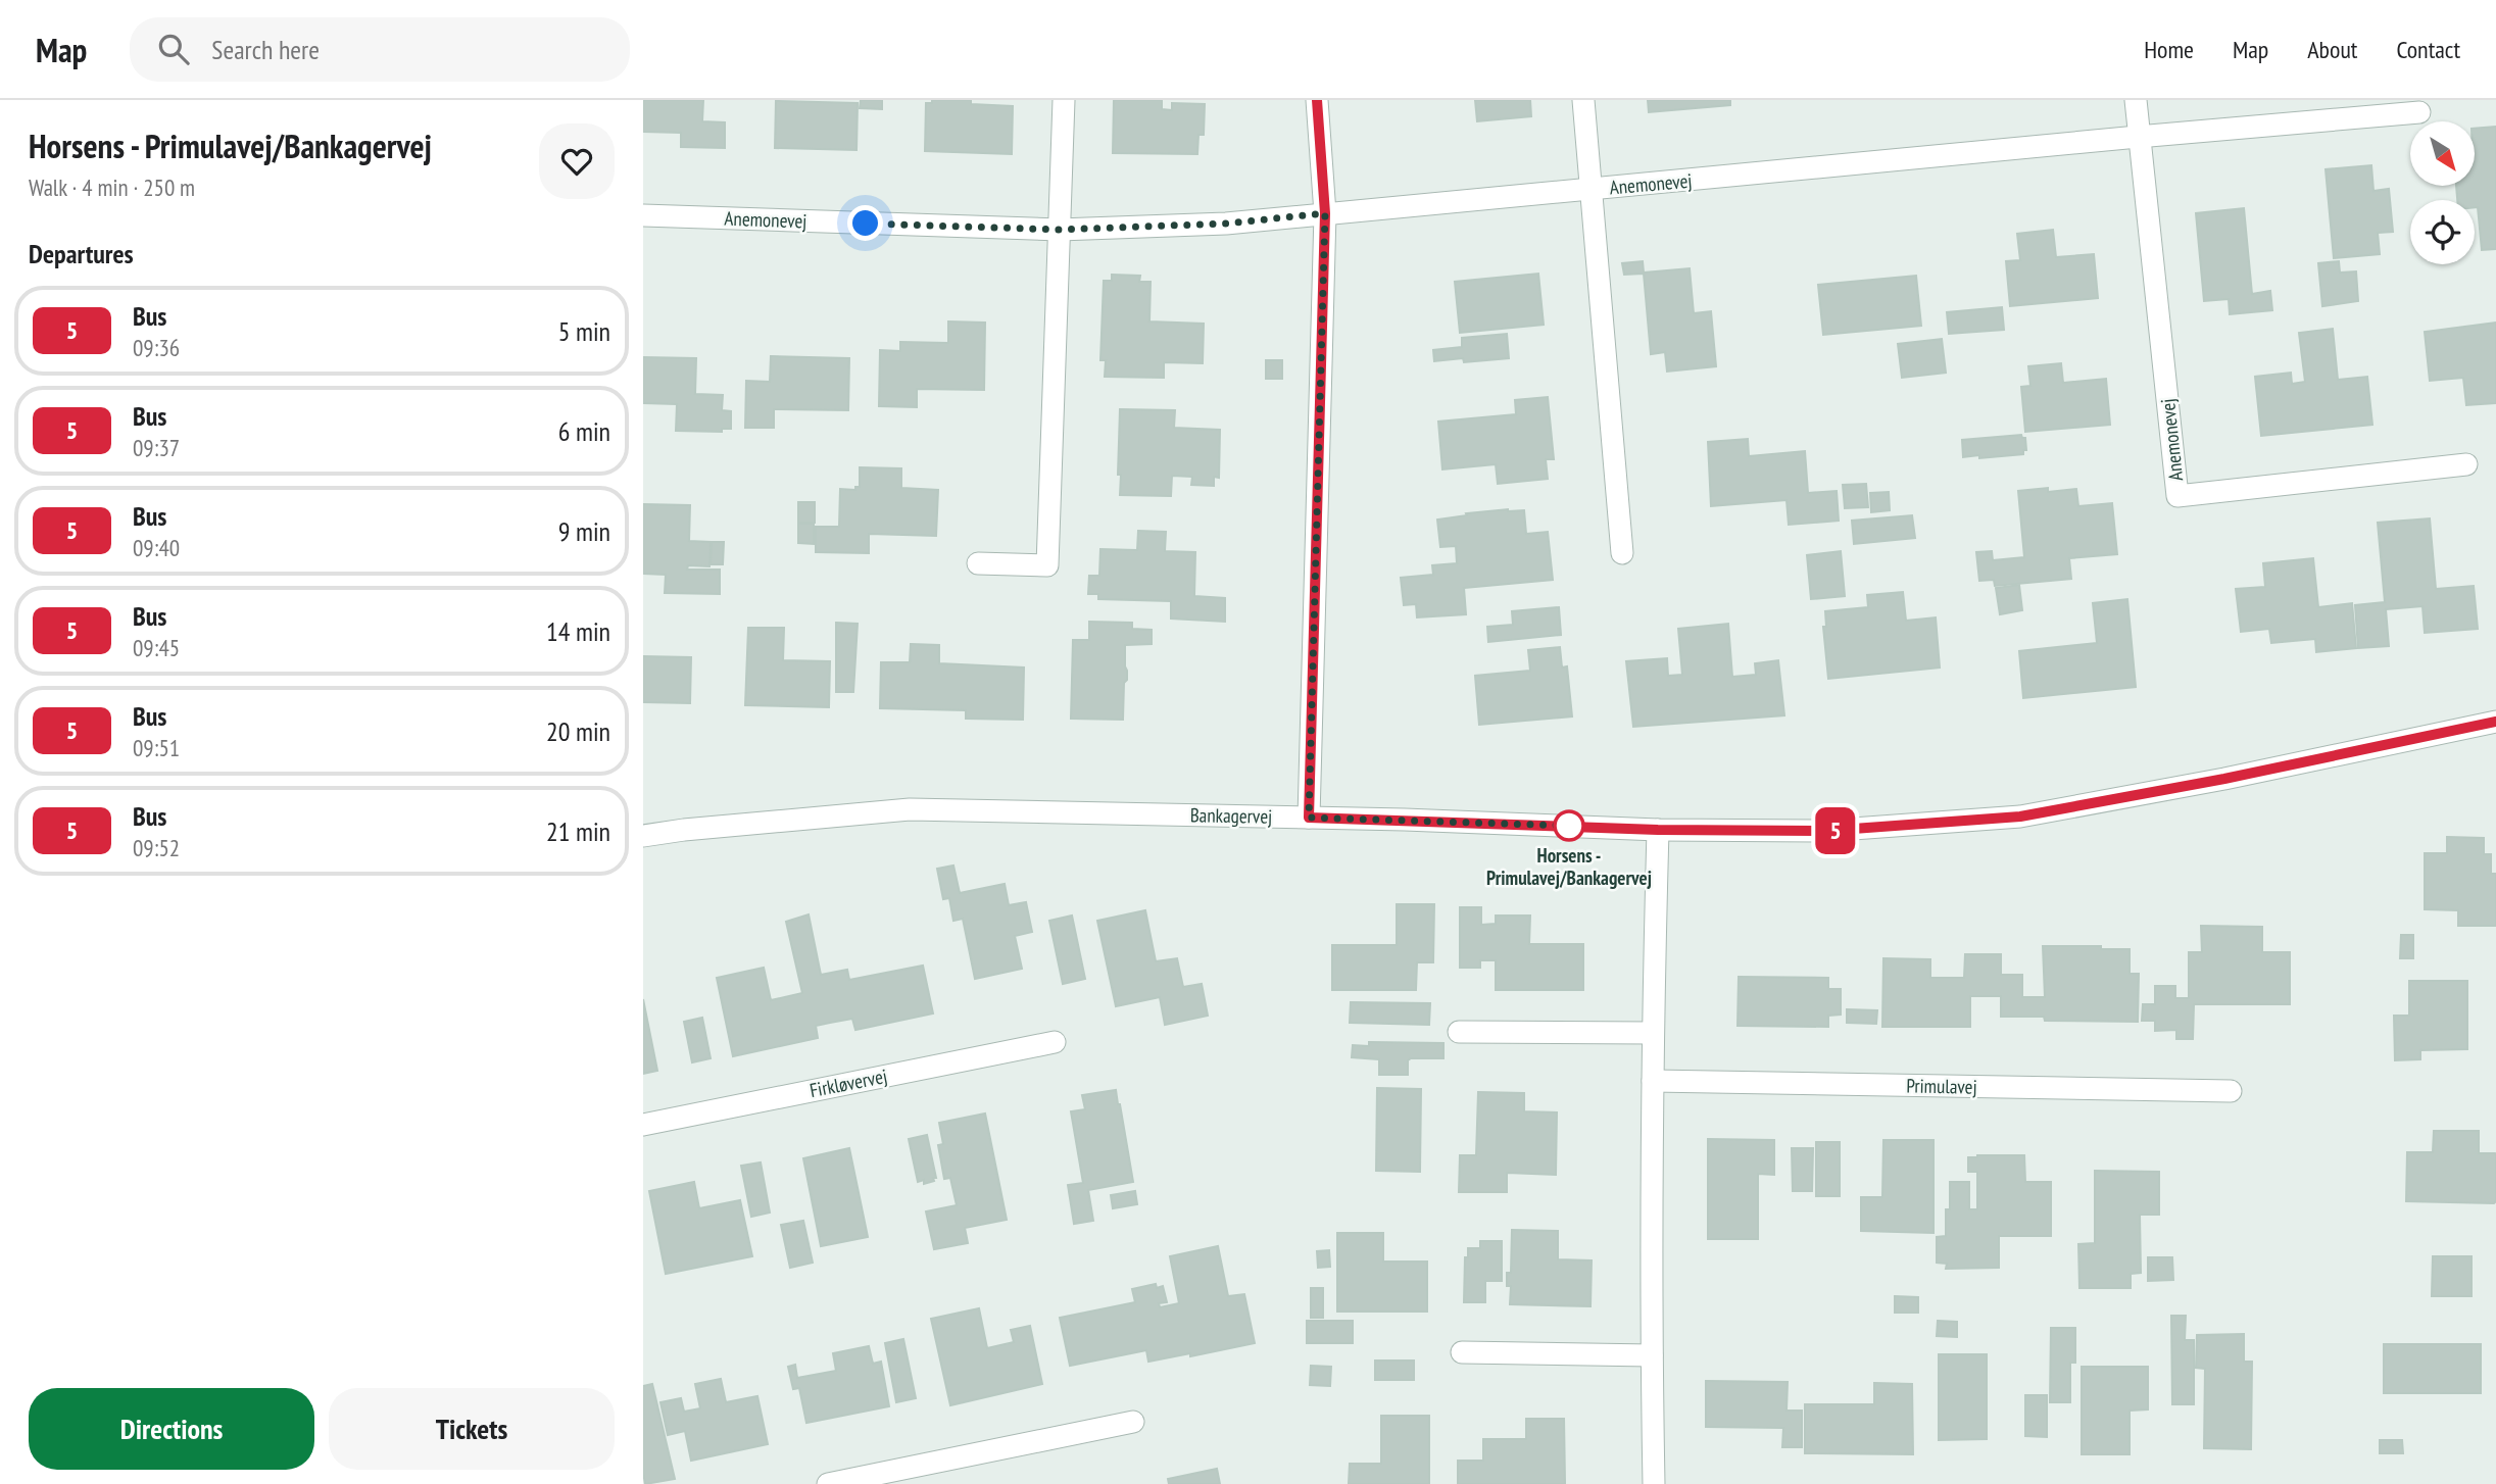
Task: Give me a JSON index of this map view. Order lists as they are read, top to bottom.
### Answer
{
  "streets": {
    "street": [
      "Anemonevej",
      "Bankagervej",
      "Firkløvervej",
      "Primulavej"
    ]
  },
  "places": ["Horsens - Primulavej/Bankagervej"],
  "lines": ["bus line 5"],
  "north": "bottom right",
  "page": {
    "header": "Map",
    "search": "Search here",
    "nav": [
      "Home",
      "Map",
      "About",
      "Contact"
    ],
    "heading": [
      ["Horsens - Primulavej/Bankagervej", "Walk · 4 min · 250 m"],
      "Departures"
    ],
    "on_map": "5",
    "list": [
      {
        "mark": "5",
        "name": "Bus",
        "note": "09:36",
        "value": "5 min"
      },
      {
        "mark": "5",
        "name": "Bus",
        "note": "09:37",
        "value": "6 min"
      },
      {
        "mark": "5",
        "name": "Bus",
        "note": "09:40",
        "value": "9 min"
      },
      {
        "mark": "5",
        "name": "Bus",
        "note": "09:45",
        "value": "14 min"
      },
      {
        "mark": "5",
        "name": "Bus",
        "note": "09:51",
        "value": "20 min"
      },
      {
        "mark": "5",
        "name": "Bus",
        "note": "09:52",
        "value": "21 min"
      }
    ],
    "buttons": ["Directions", "Tickets"]
  }
}
